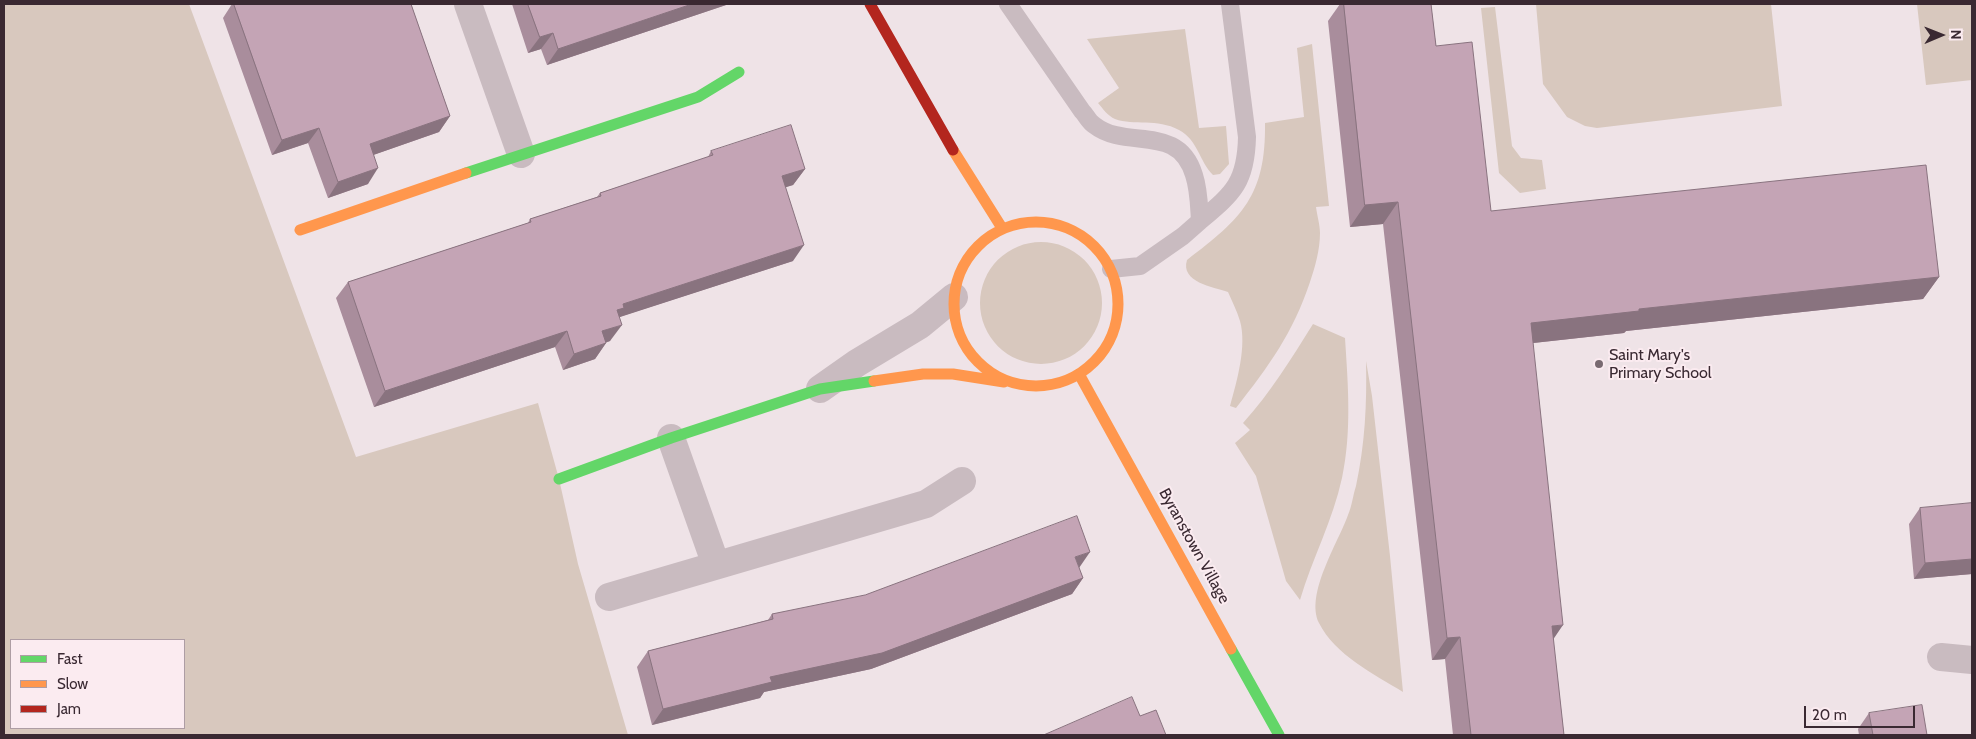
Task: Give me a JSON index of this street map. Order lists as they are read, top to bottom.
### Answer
{
  "streets": {
    "street": ["Byranstown Village"]
  },
  "places": ["Saint Mary's Primary School"],
  "legend": ["Fast", "Slow", "Jam"],
  "scale_bar": "20 m",
  "north": "right"
}
